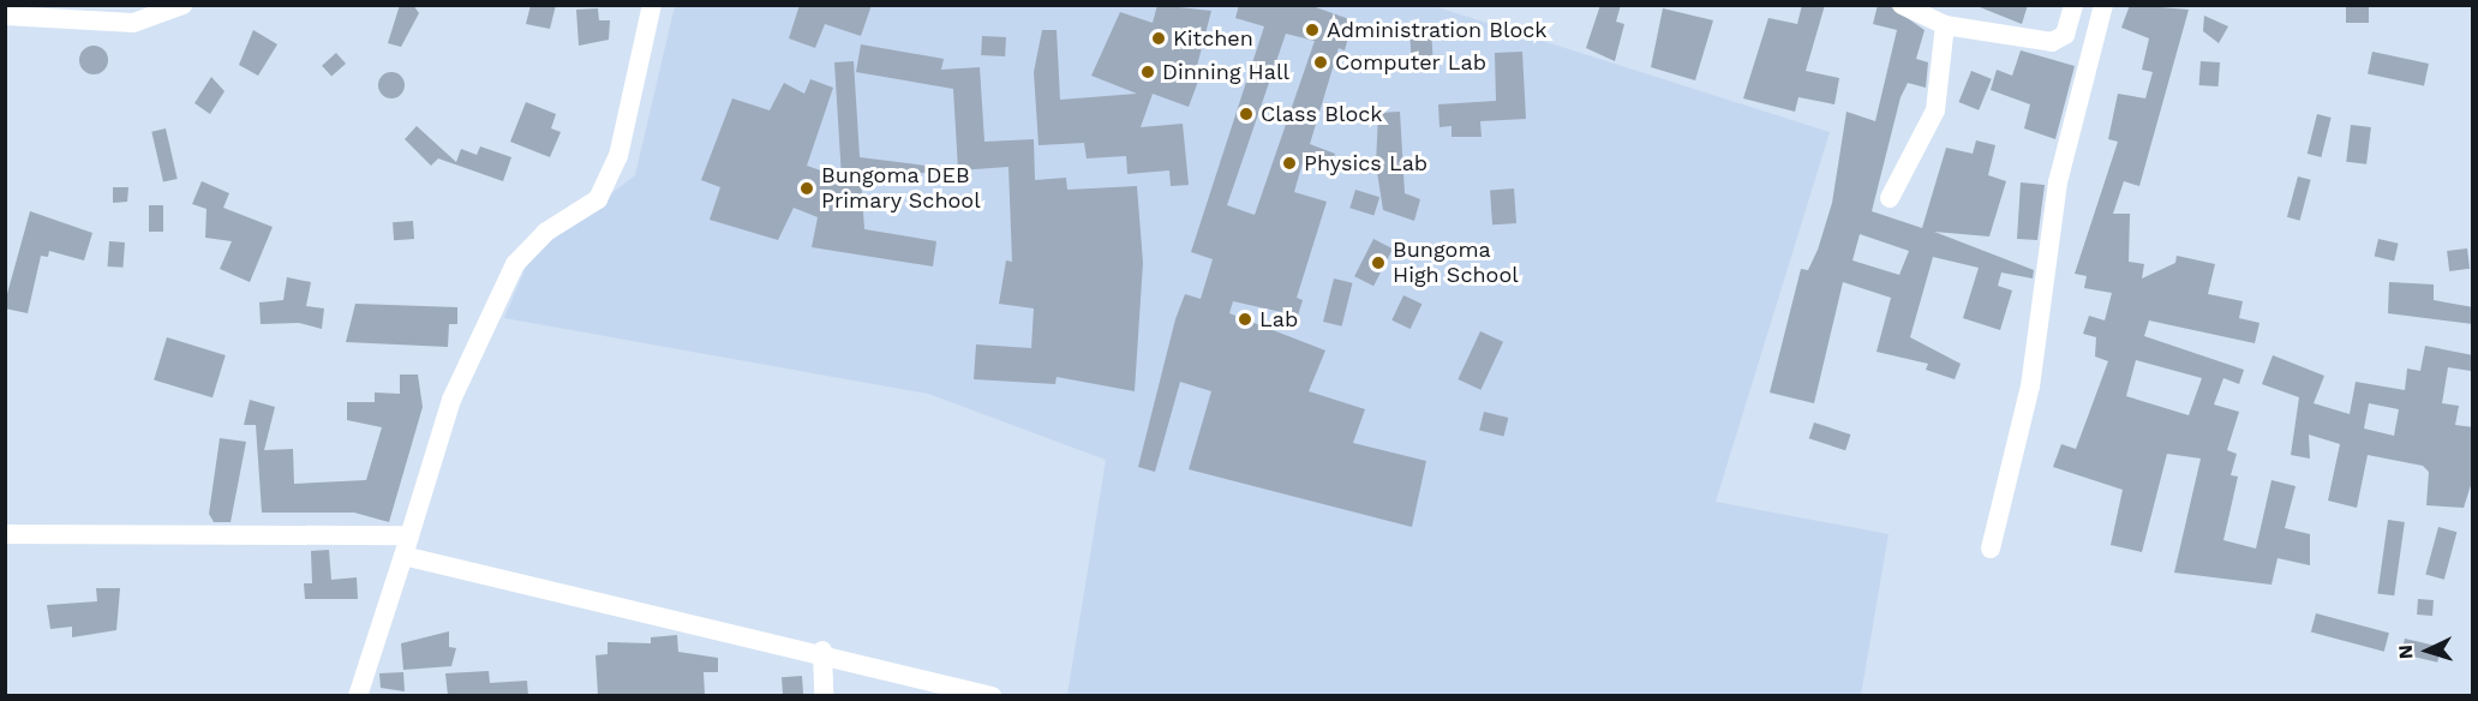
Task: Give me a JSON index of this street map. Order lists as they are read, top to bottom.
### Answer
{
  "places": [
    "Administration Block",
    "Kitchen",
    "Computer Lab",
    "Dinning Hall",
    "Class Block",
    "Physics Lab",
    "Bungoma DEB Primary School",
    "Bungoma High School",
    "Lab"
  ],
  "north": "left"
}
